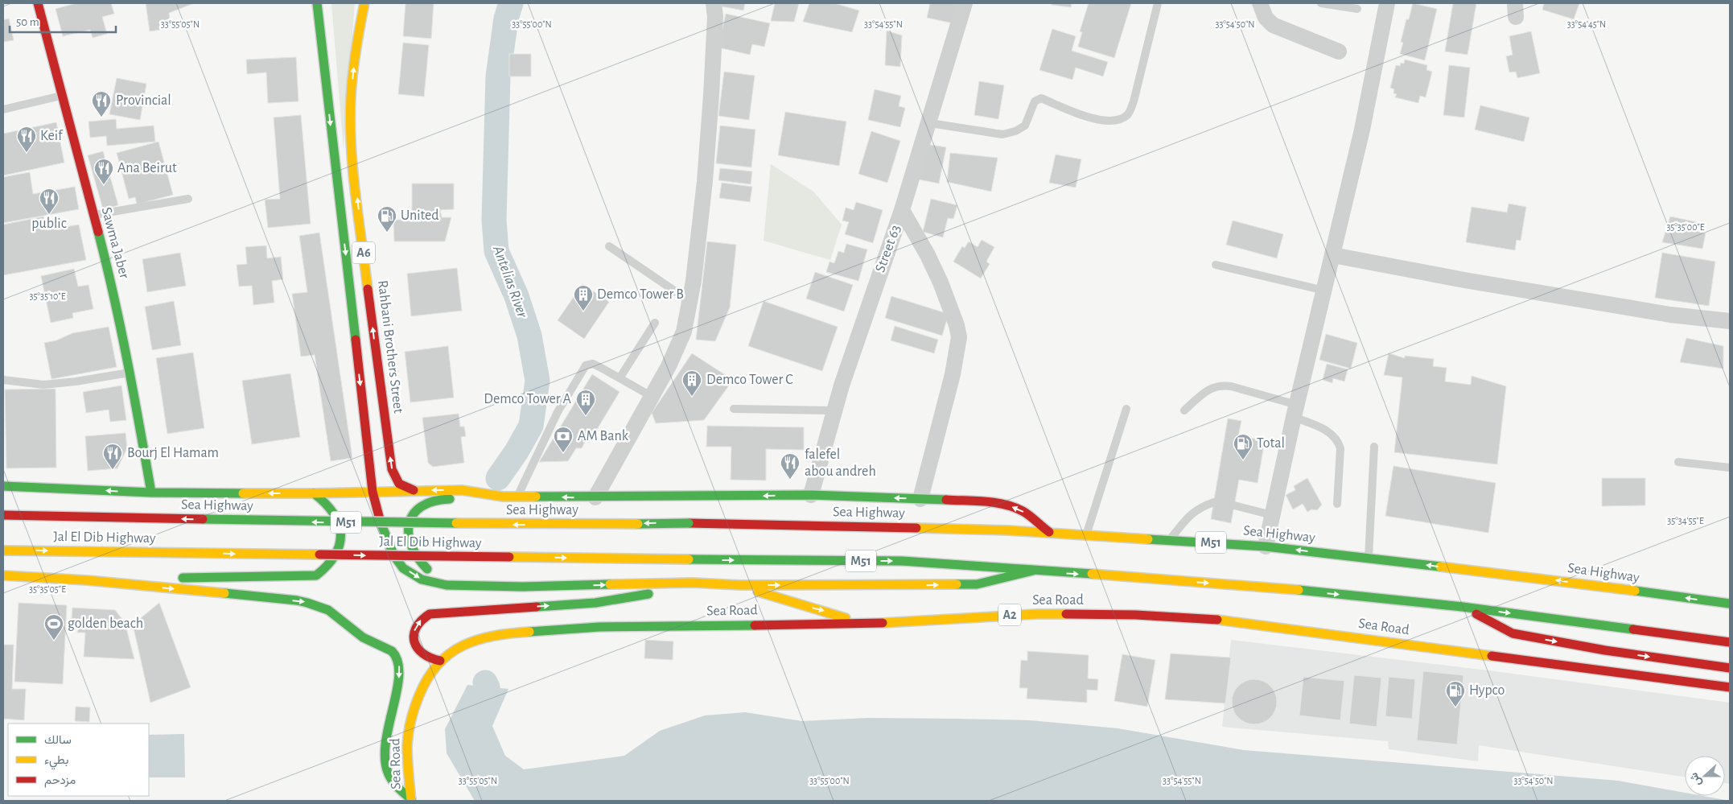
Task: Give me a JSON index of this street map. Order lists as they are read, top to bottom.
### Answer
{
  "streets": {
    "main road": [
      "Sawma Jaber",
      "A6",
      "Rahbani Brothers Street",
      "Sea Highway",
      "M51",
      "Jal El Dib Highway",
      "Sea Road",
      "A2"
    ],
    "street": ["Street 63"]
  },
  "crossings": [
    ["M51", "Jal El Dib Highway"]
  ],
  "water": ["Antelias River"],
  "places": {
    "restaurant": [
      "Provincial",
      "Keif",
      "Ana Beirut",
      "public",
      "Bourj El Hamam",
      "falefel abou andreh"
    ],
    "fuel station": ["United", "Total", "Hypco"],
    "building": ["Demco Tower B", "Demco Tower C", "Demco Tower A"],
    "bank": ["AM Bank"],
    "sports": ["golden beach"]
  },
  "legend": ["سالك", "بطيء", "مزدحم"],
  "scale_bar": "50 m",
  "north": "left",
  "coordinates": [
    "33°55'05\"N",
    "33°55'00\"N",
    "33°54'50\"N",
    "33°54'45\"N",
    "33°54'55\"N",
    "35°35'00\"E",
    "35°35'10\"E",
    "35°34'55\"E",
    "35°35'05\"E"
  ]
}
